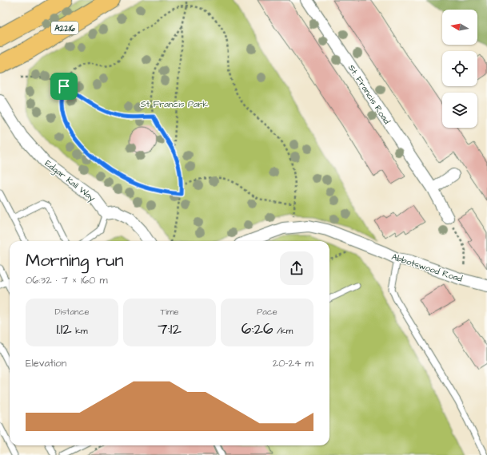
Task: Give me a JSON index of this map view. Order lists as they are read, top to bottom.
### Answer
{
  "streets": {
    "main road": ["A2216"],
    "street": ["St. Francis Road", "Edgar Kail Way", "Abbotswood Road"]
  },
  "parks": ["St Francis Park"],
  "north": "left",
  "page": {
    "heading": ["Morning run", "06:32 · 7 × 160 m"],
    "stats": [
      ["Distance", "1.12 km"],
      ["Time", "7:12"],
      ["Pace", "6:26 /km"]
    ],
    "chart": ["Elevation", "20–24 m"]
  }
}
